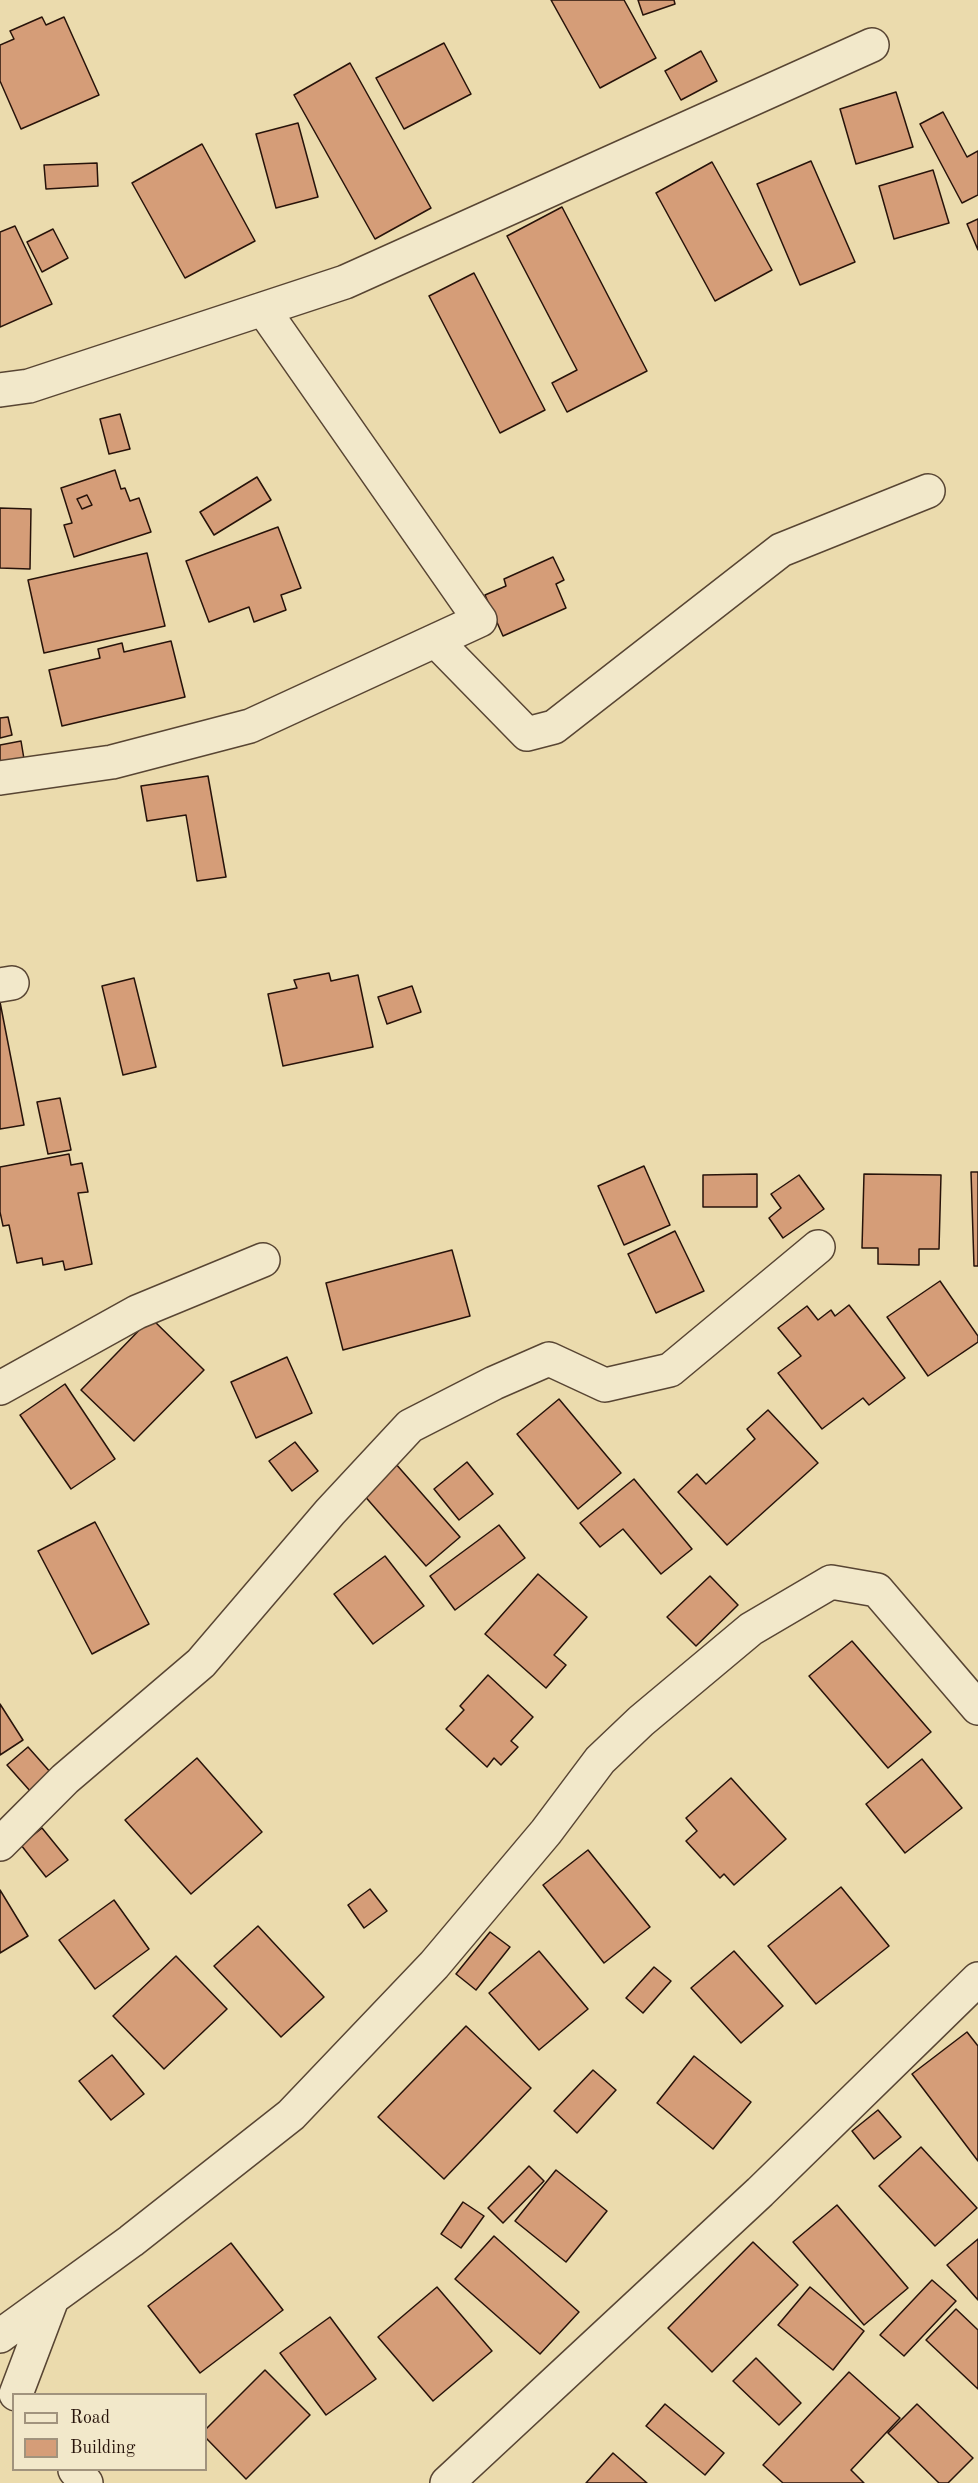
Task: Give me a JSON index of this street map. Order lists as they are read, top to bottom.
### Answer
{
  "legend": ["Road", "Building"]
}
